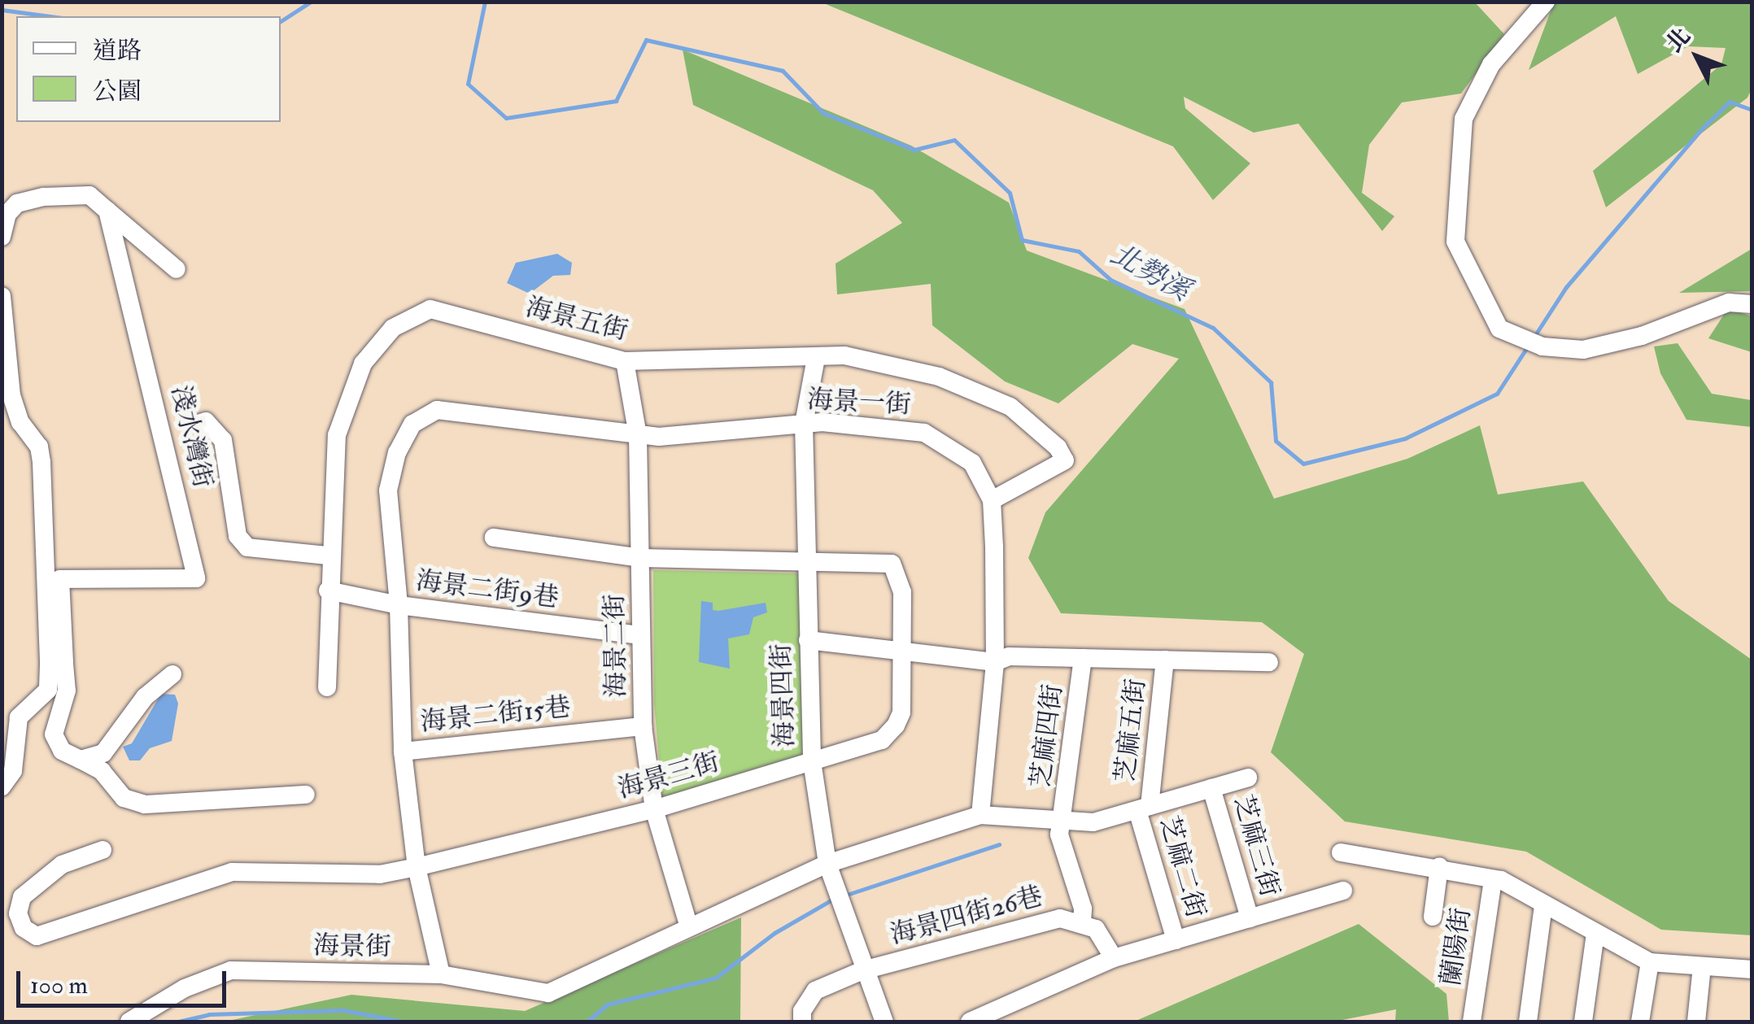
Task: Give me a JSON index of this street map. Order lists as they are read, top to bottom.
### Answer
{
  "streets": {
    "street": [
      "海景五街",
      "海景一街",
      "淺水灣街",
      "海景二街9巷",
      "海景二街",
      "海景四街",
      "海景二街15巷",
      "芝麻五街",
      "芝麻四街",
      "海景三街",
      "芝麻三街",
      "芝麻二街",
      "海景四街26巷",
      "海景街",
      "蘭陽街"
    ]
  },
  "crossings": [
    ["海景五街", "海景一街"],
    ["海景五街", "海景二街9巷"],
    ["海景五街", "海景二街"],
    ["海景五街", "海景四街"],
    ["海景一街", "海景二街9巷"],
    ["海景一街", "海景二街"],
    ["海景一街", "海景四街"],
    ["海景一街", "海景二街15巷"],
    ["海景一街", "海景三街"],
    ["海景一街", "海景街"],
    ["海景二街9巷", "海景二街"],
    ["海景二街", "海景二街15巷"],
    ["海景二街", "海景三街"],
    ["海景四街", "海景三街"],
    ["海景四街", "海景四街26巷"],
    ["芝麻五街", "芝麻二街"],
    ["芝麻四街", "海景四街26巷"]
  ],
  "water": ["北勢溪"],
  "legend": ["道路", "公園"],
  "scale_bar": "100 m",
  "north": "top left"
}
